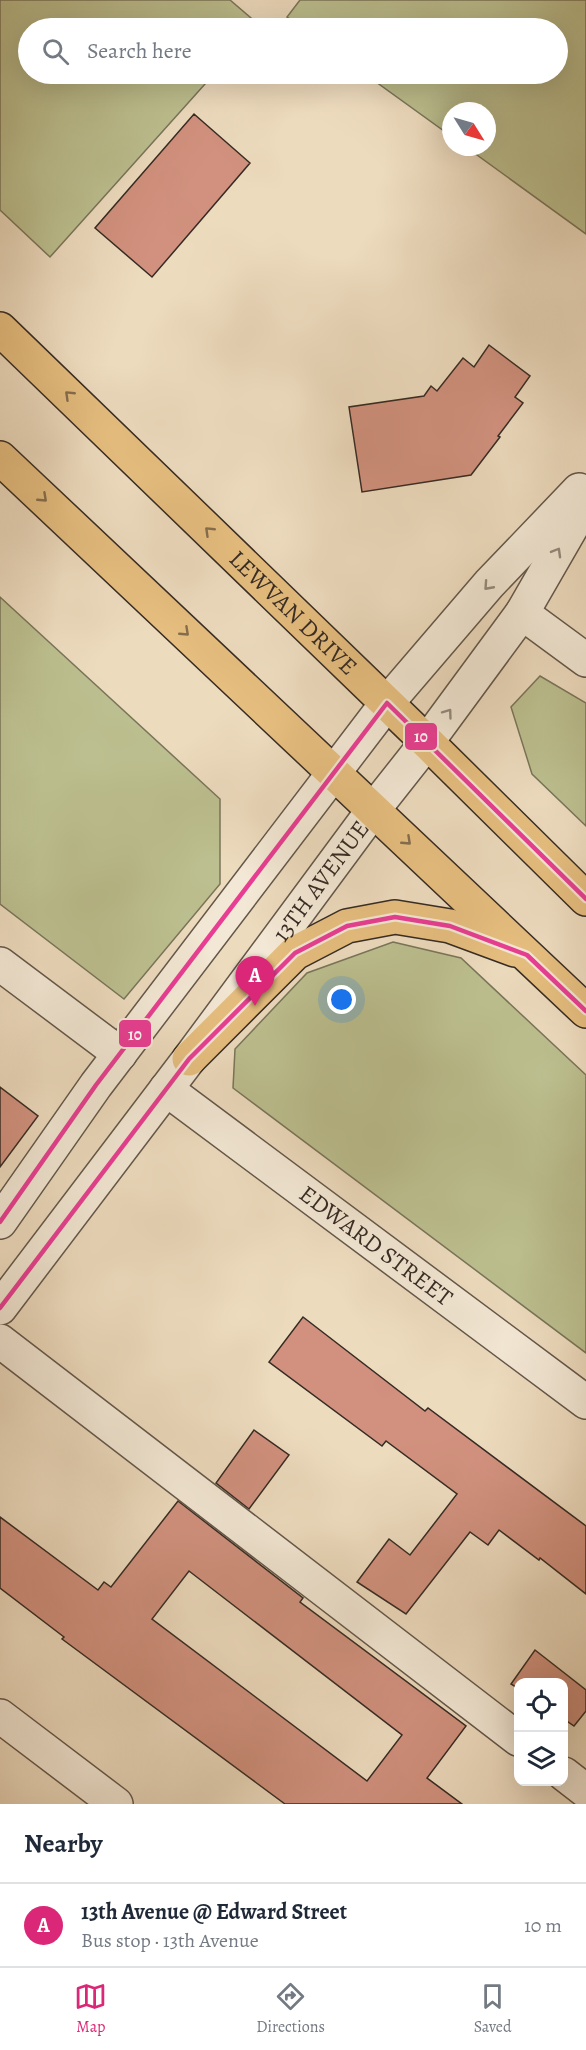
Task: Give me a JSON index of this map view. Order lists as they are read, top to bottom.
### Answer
{
  "streets": {
    "main road": ["LEWVAN DRIVE"],
    "street": ["13TH AVENUE", "EDWARD STREET"]
  },
  "crossings": [
    ["LEWVAN DRIVE", "13TH AVENUE"],
    ["13TH AVENUE", "EDWARD STREET"]
  ],
  "lines": ["transit line 10"],
  "north": "bottom right",
  "page": {
    "search": "Search here",
    "pins": "A",
    "heading": "Nearby",
    "list": [
      {
        "mark": "A",
        "name": "13th Avenue @ Edward Street",
        "note": "Bus stop · 13th Avenue",
        "value": "10 m"
      }
    ],
    "nav": ["Map", "Directions", "Saved"]
  }
}
